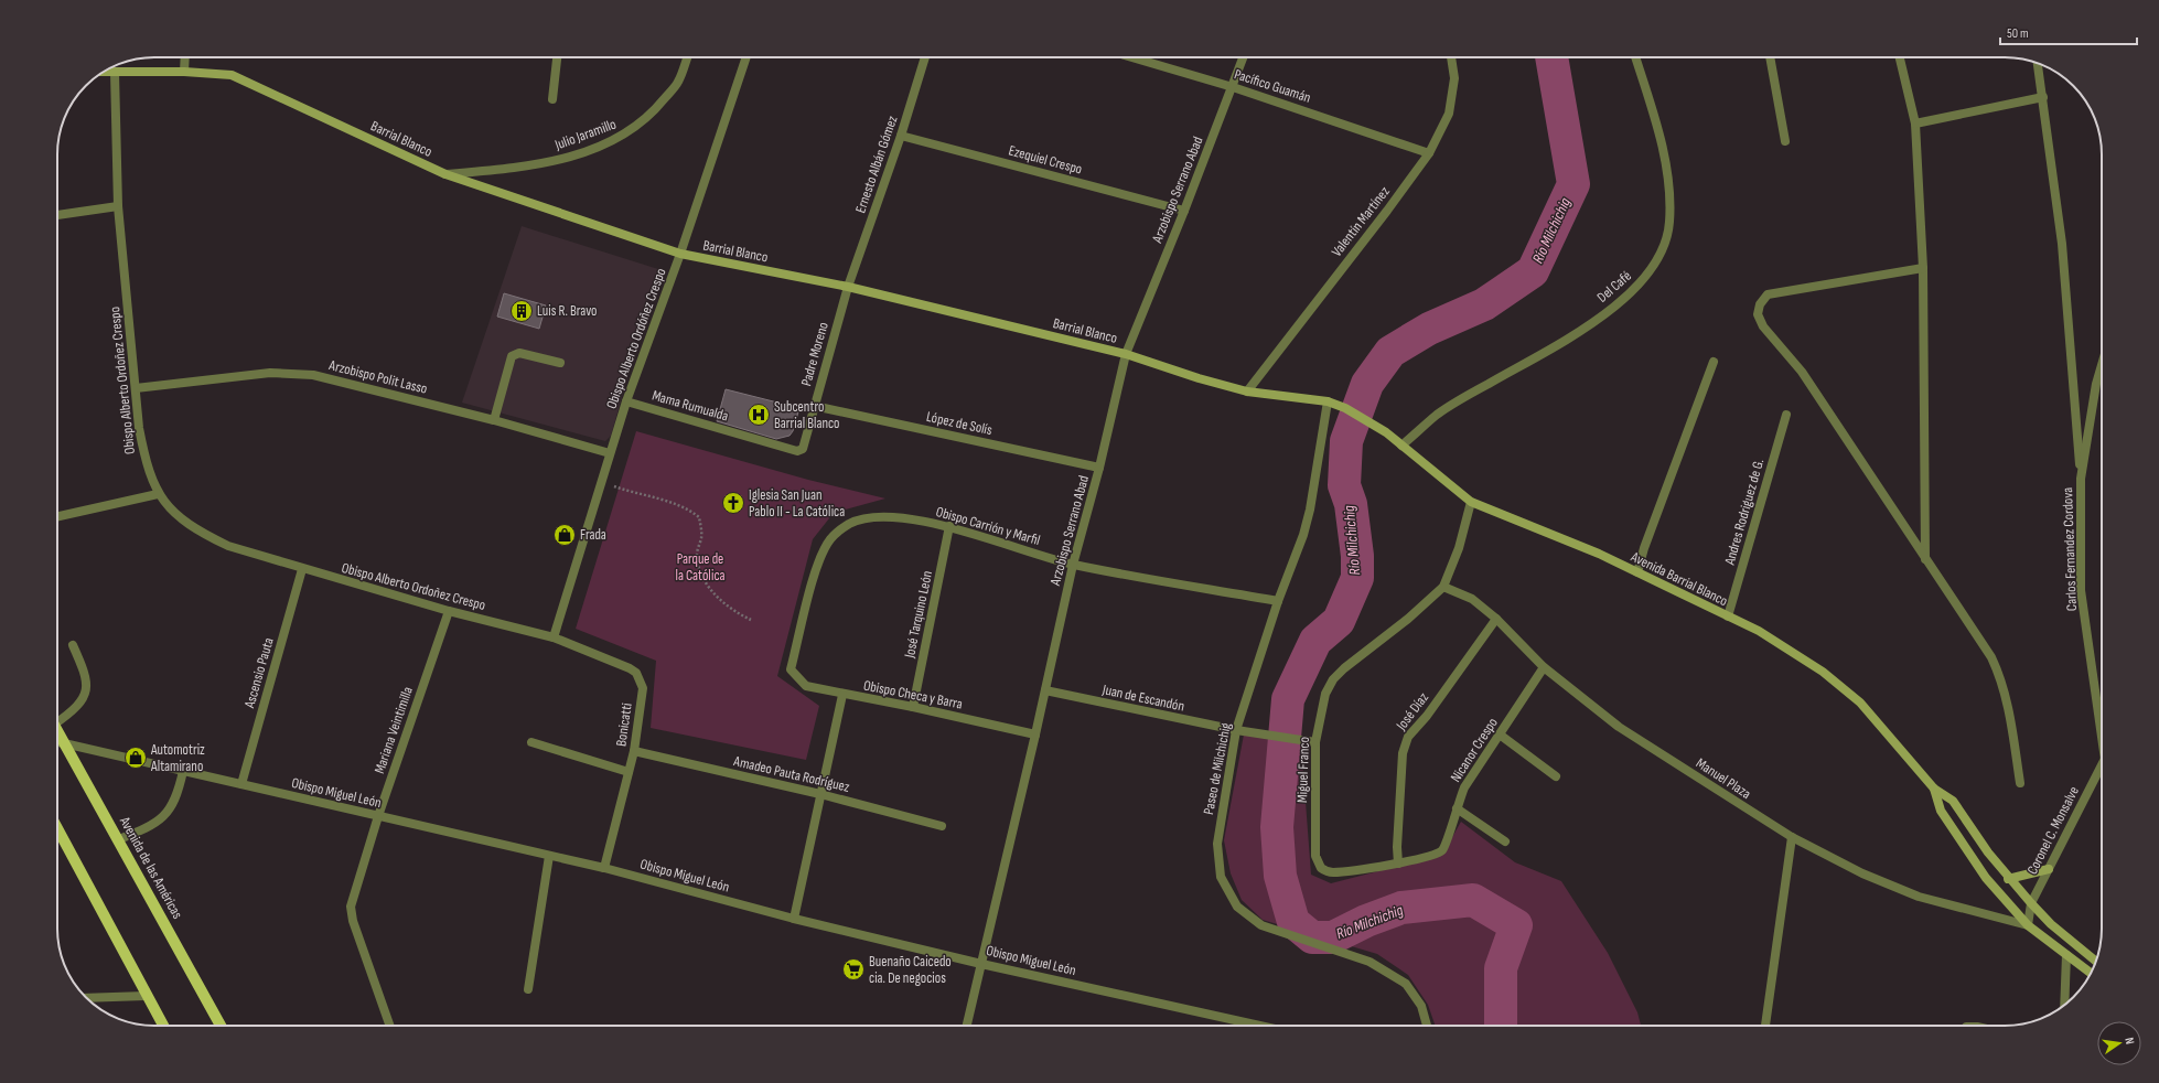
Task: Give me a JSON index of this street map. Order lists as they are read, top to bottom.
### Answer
{
  "streets": {
    "main road": ["Avenida de las Américas"],
    "street": [
      "Pacífico Guamán",
      "Julio Jaramillo",
      "Barrial Blanco",
      "Ezequiel Crespo",
      "Ernesto Albán Gómez",
      "Arzobispo Serrano Abad",
      "Valentín Martínez",
      "Del Café",
      "Obispo Alberto Ordóñez Crespo",
      "Padre Moreno",
      "Arzobispo Polit Lasso",
      "Obispo Alberto Ordoñez Crespo",
      "Mama Rumualda",
      "López de Solís",
      "Andres Rodriguez de G.",
      "Obispo Carrión y Marfil",
      "Carlos Fernandez Cordova",
      "Avenida Barrial Blanco",
      "José Tarquino León",
      "Ascensio Pauta",
      "Obispo Checa y Barra",
      "Juan de Escandón",
      "José Díaz",
      "Bonicatti",
      "Mariana Veintimilla",
      "Nicanor Crespo",
      "Paseo de Milchichig",
      "Miguel Franco",
      "Amadeo Pauta Rodríguez",
      "Manuel Plaza",
      "Obispo Miguel León",
      "Coronel C. Monsalve"
    ]
  },
  "crossings": [
    ["Pacífico Guamán", "Arzobispo Serrano Abad"],
    ["Pacífico Guamán", "Valentín Martínez"],
    ["Julio Jaramillo", "Barrial Blanco"],
    ["Barrial Blanco", "Ernesto Albán Gómez"],
    ["Barrial Blanco", "Arzobispo Serrano Abad"],
    ["Barrial Blanco", "Valentín Martínez"],
    ["Barrial Blanco", "Obispo Alberto Ordóñez Crespo"],
    ["Barrial Blanco", "Padre Moreno"],
    ["Barrial Blanco", "Obispo Alberto Ordoñez Crespo"],
    ["Barrial Blanco", "Avenida Barrial Blanco"],
    ["Barrial Blanco", "Paseo de Milchichig"],
    ["Ezequiel Crespo", "Ernesto Albán Gómez"],
    ["Ezequiel Crespo", "Arzobispo Serrano Abad"],
    ["Ernesto Albán Gómez", "Padre Moreno"],
    ["Arzobispo Serrano Abad", "López de Solís"],
    ["Arzobispo Serrano Abad", "Obispo Carrión y Marfil"],
    ["Arzobispo Serrano Abad", "Obispo Checa y Barra"],
    ["Arzobispo Serrano Abad", "Juan de Escandón"],
    ["Arzobispo Serrano Abad", "Obispo Miguel León"],
    ["Del Café", "Avenida Barrial Blanco"],
    ["Obispo Alberto Ordóñez Crespo", "Arzobispo Polit Lasso"],
    ["Obispo Alberto Ordóñez Crespo", "Obispo Alberto Ordoñez Crespo"],
    ["Obispo Alberto Ordóñez Crespo", "Mama Rumualda"],
    ["Obispo Alberto Ordóñez Crespo", "Bonicatti"],
    ["Padre Moreno", "Mama Rumualda"],
    ["Padre Moreno", "López de Solís"],
    ["Arzobispo Polit Lasso", "Obispo Alberto Ordoñez Crespo"],
    ["Obispo Alberto Ordoñez Crespo", "Ascensio Pauta"],
    ["Obispo Alberto Ordoñez Crespo", "Bonicatti"],
    ["Obispo Alberto Ordoñez Crespo", "Mariana Veintimilla"],
    ["Andres Rodriguez de G.", "Avenida Barrial Blanco"],
    ["Obispo Carrión y Marfil", "José Tarquino León"],
    ["Obispo Carrión y Marfil", "Obispo Checa y Barra"],
    ["Obispo Carrión y Marfil", "Paseo de Milchichig"],
    ["Avenida Barrial Blanco", "Miguel Franco"],
    ["Avenida Barrial Blanco", "Manuel Plaza"],
    ["Avenida Barrial Blanco", "Coronel C. Monsalve"],
    ["José Tarquino León", "Obispo Checa y Barra"],
    ["Ascensio Pauta", "Obispo Miguel León"],
    ["Juan de Escandón", "Paseo de Milchichig"],
    ["Juan de Escandón", "Miguel Franco"],
    ["José Díaz", "Miguel Franco"],
    ["José Díaz", "Manuel Plaza"],
    ["Bonicatti", "Amadeo Pauta Rodríguez"],
    ["Bonicatti", "Obispo Miguel León"],
    ["Mariana Veintimilla", "Obispo Miguel León"],
    ["Nicanor Crespo", "Miguel Franco"],
    ["Nicanor Crespo", "Manuel Plaza"],
    ["Miguel Franco", "Manuel Plaza"],
    ["Manuel Plaza", "Coronel C. Monsalve"],
    ["Obispo Miguel León", "Avenida de las Américas"]
  ],
  "water": ["Río Milchichig"],
  "parks": ["Parque de la Católica"],
  "places": {
    "building": ["Luis R. Bravo"],
    "hospital": ["Subcentro Barrial Blanco"],
    "church": ["Iglesia San Juan Pablo II - La Católica"],
    "shop": ["Frada", "Automotriz Altamirano"],
    "supermarket": ["Buenaño Caicedo cia. De negocios"]
  },
  "scale_bar": "50 m",
  "north": "right"
}
